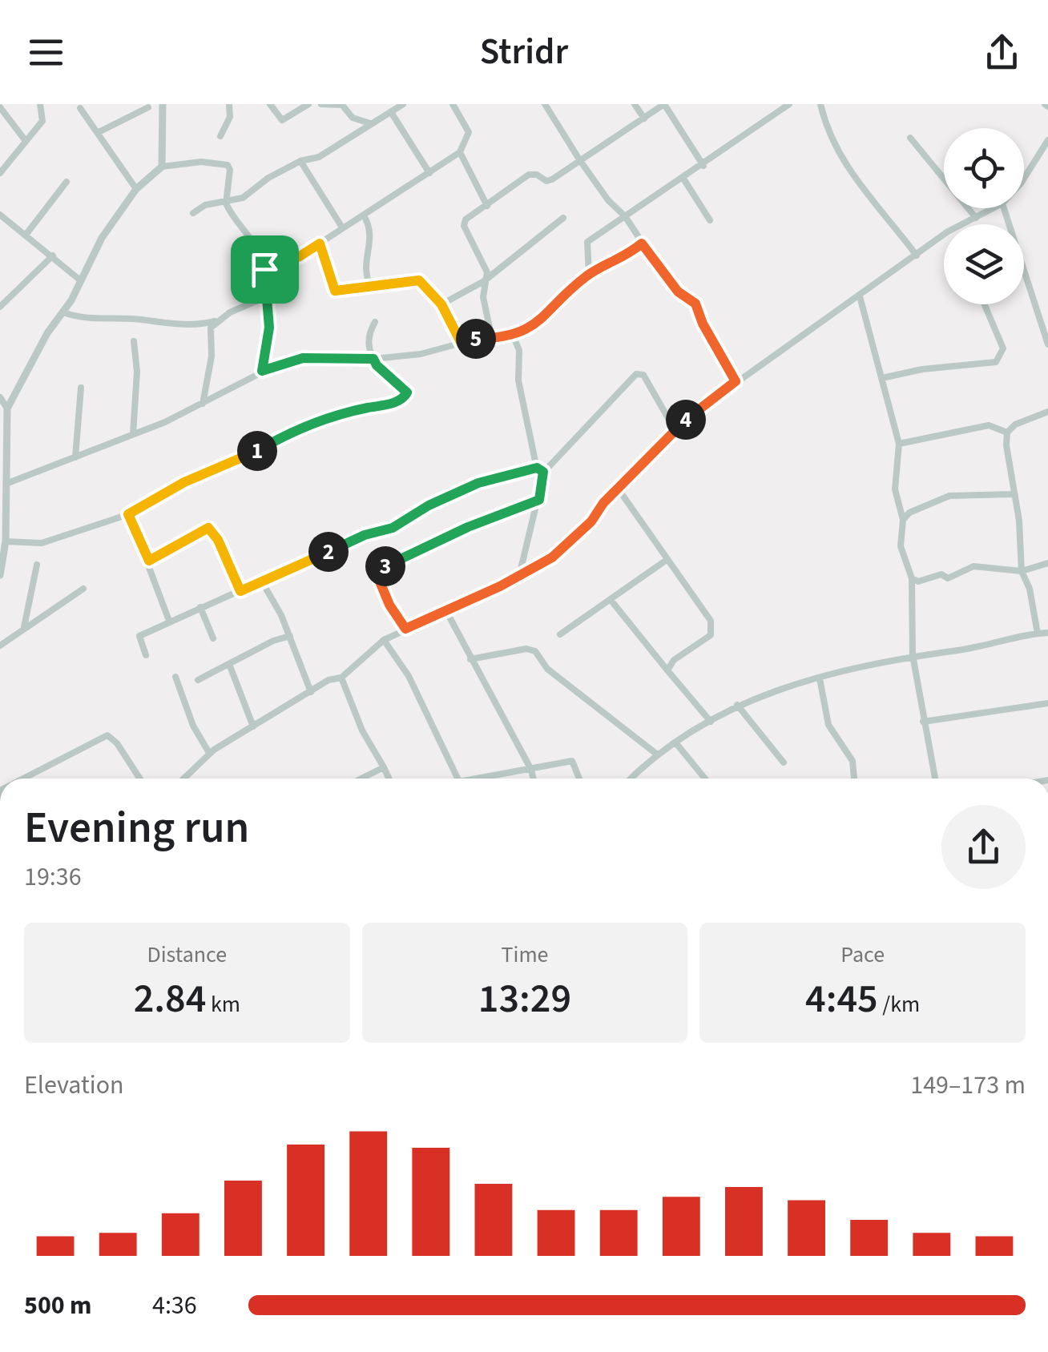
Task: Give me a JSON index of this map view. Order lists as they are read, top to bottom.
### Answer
{
  "page": {
    "header": "Stridr",
    "pins": [
      "5",
      "4",
      "1",
      "2",
      "3"
    ],
    "heading": ["Evening run", "19:36"],
    "stats": [
      ["Distance", "2.84 km"],
      ["Time", "13:29"],
      ["Pace", "4:45 /km"]
    ],
    "chart": ["Elevation", "149–173 m"],
    "list": [
      {
        "name": "500 m",
        "note": "4:36"
      }
    ]
  }
}
